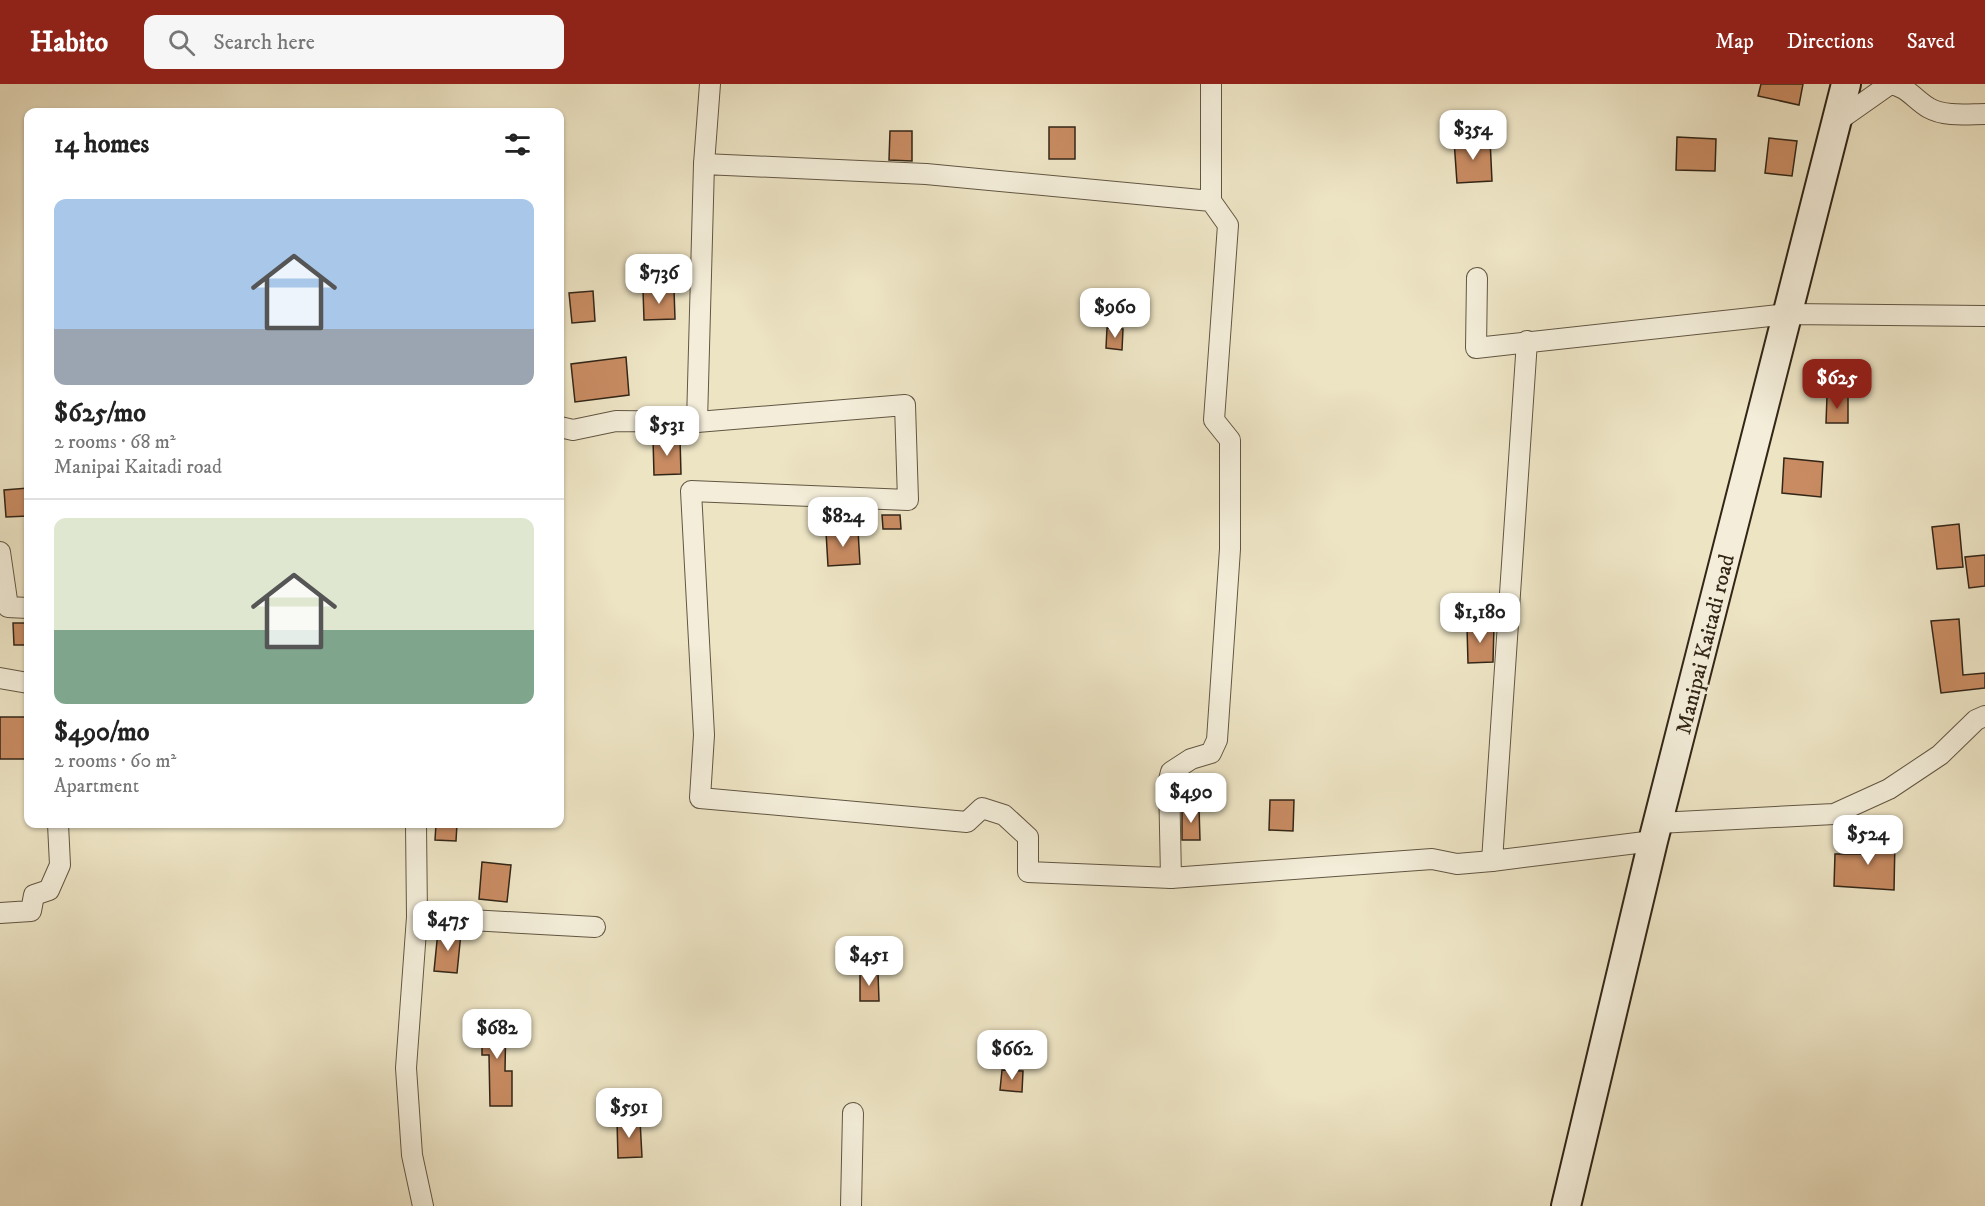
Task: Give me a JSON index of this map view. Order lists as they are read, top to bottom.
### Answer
{
  "streets": {
    "main road": ["Manipai Kaitadi road"]
  },
  "page": {
    "header": "Habito",
    "search": "Search here",
    "nav": ["Map", "Directions", "Saved"],
    "heading": "14 homes",
    "price": [
      "$354",
      "$736",
      "$960",
      "$625",
      "$531",
      "$824",
      "$1,180",
      "$490",
      "$524",
      "$475",
      "$451",
      "$682",
      "$662",
      "$591"
    ],
    "list": [
      {
        "name": "$625/mo",
        "note": "2 rooms · 68 m² · Manipai Kaitadi road"
      },
      {
        "name": "$490/mo",
        "note": "2 rooms · 60 m² · Apartment"
      }
    ]
  }
}
